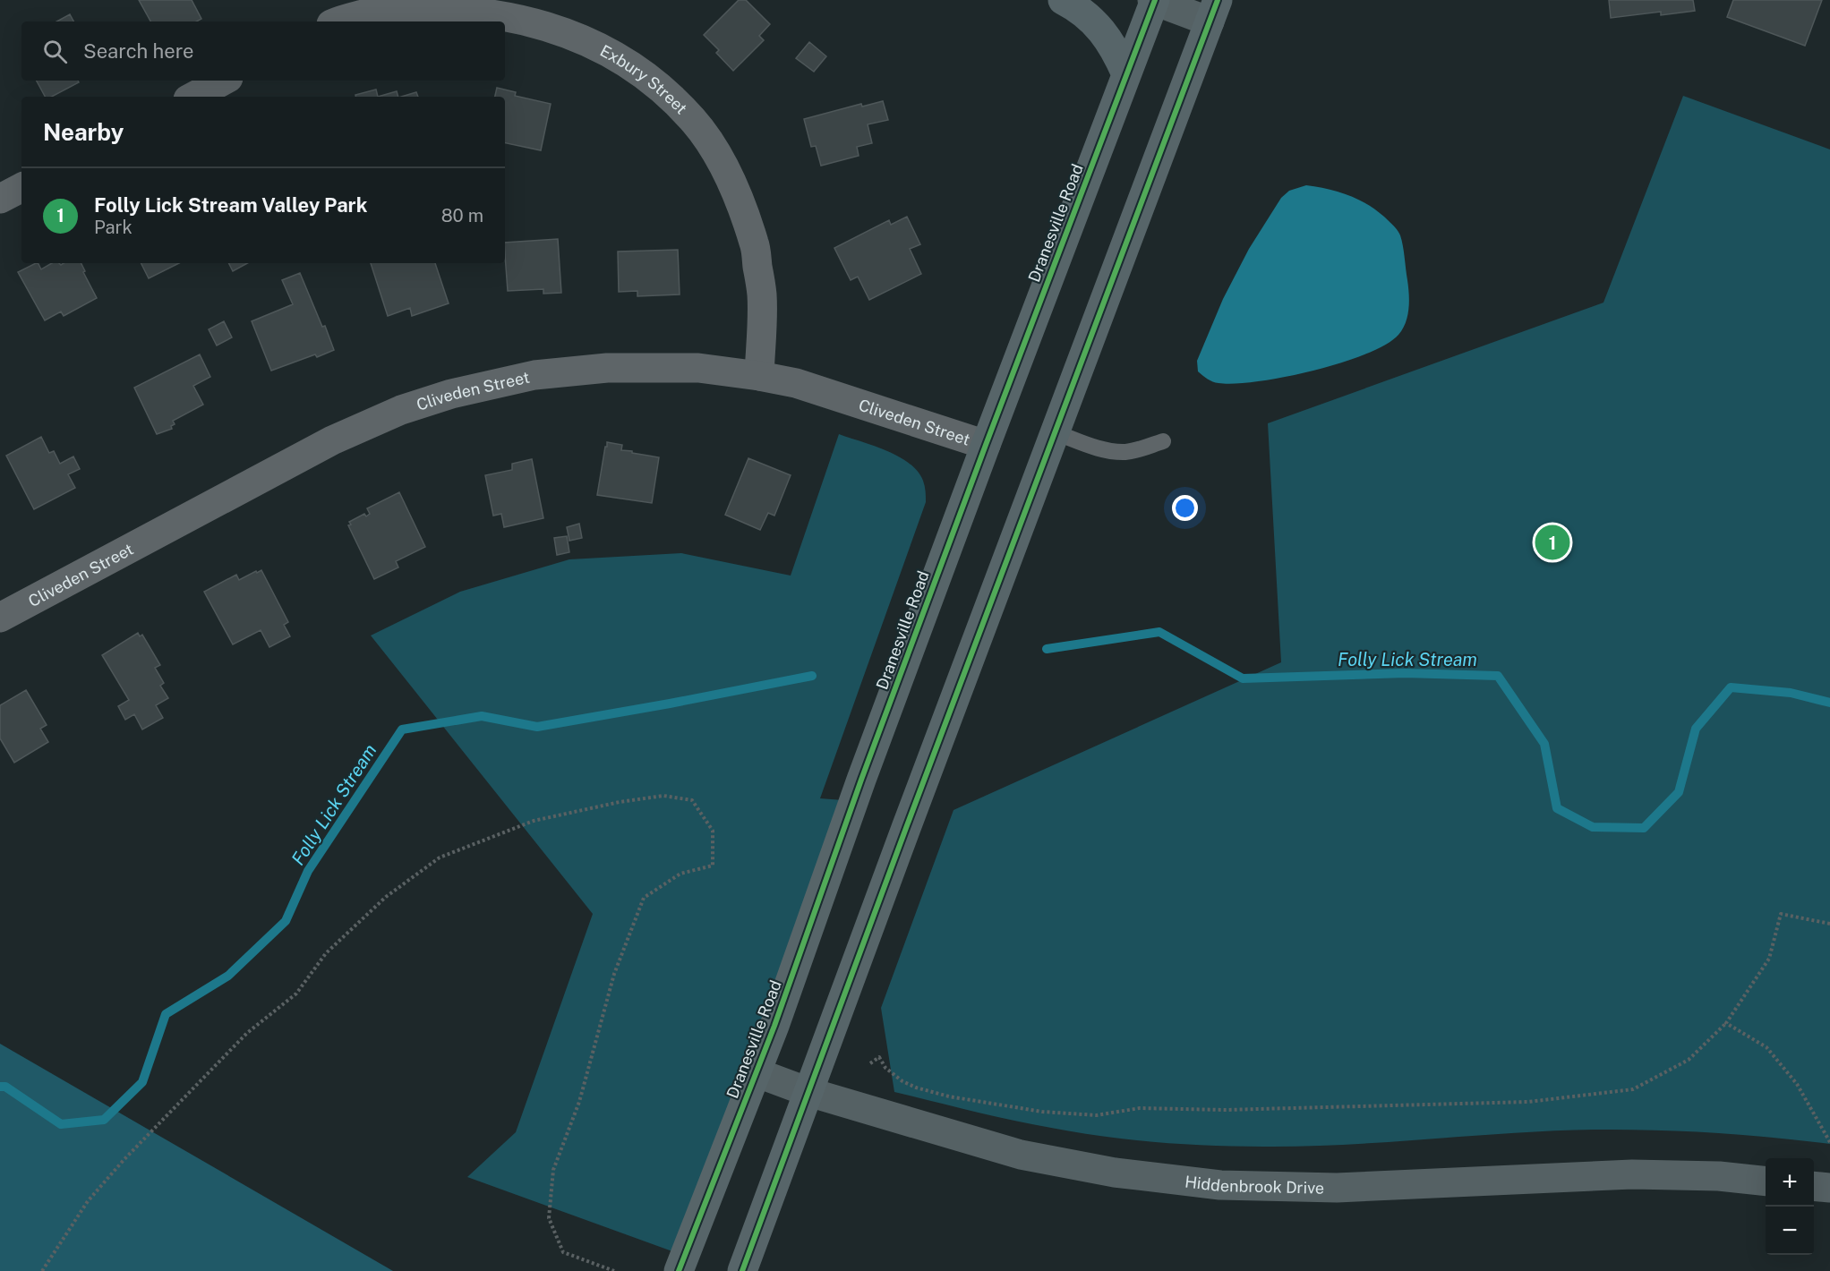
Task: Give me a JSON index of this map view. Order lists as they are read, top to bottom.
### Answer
{
  "streets": {
    "main road": ["Dranesville Road"],
    "street": ["Exbury Street", "Cliveden Street", "Hiddenbrook Drive"]
  },
  "crossings": [
    ["Exbury Street", "Cliveden Street"],
    ["Dranesville Road", "Cliveden Street"],
    ["Dranesville Road", "Hiddenbrook Drive"]
  ],
  "water": ["Folly Lick Stream"],
  "page": {
    "search": "Search here",
    "heading": "Nearby",
    "list": [
      {
        "mark": "1",
        "name": "Folly Lick Stream Valley Park",
        "note": "Park",
        "value": "80 m"
      }
    ],
    "pins": "1",
    "map_buttons": ["+", "−"]
  }
}
